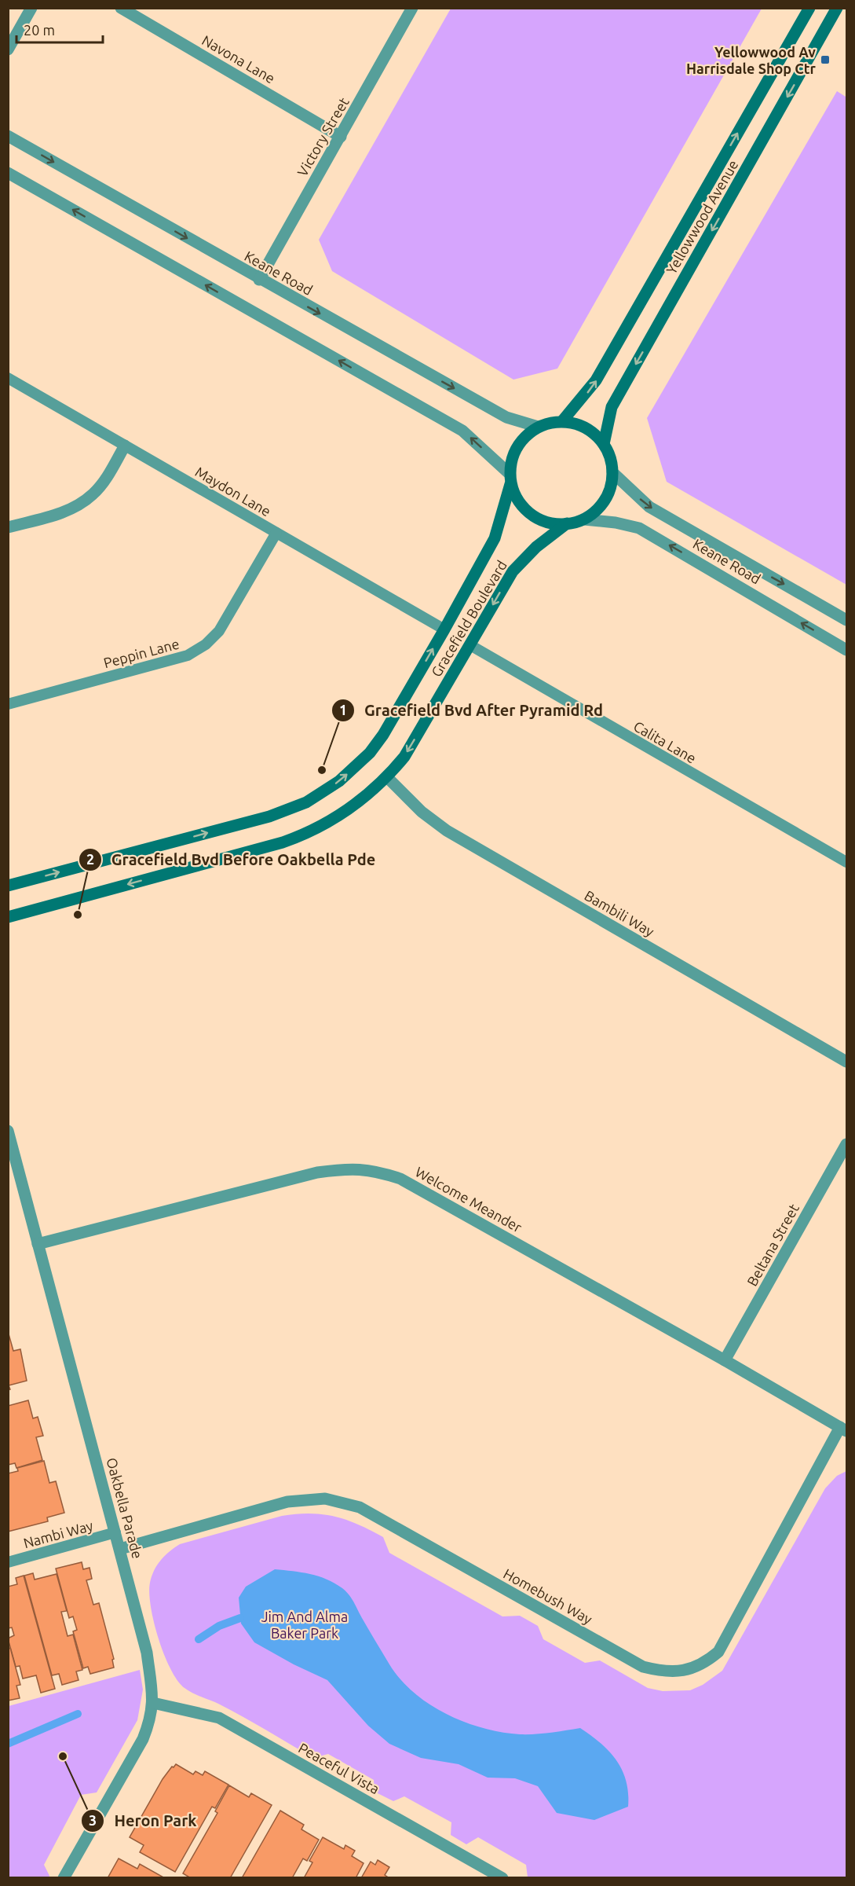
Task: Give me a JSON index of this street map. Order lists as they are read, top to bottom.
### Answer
{
  "streets": {
    "street": [
      "Navona Lane",
      "Victory Street",
      "Yellowwood Avenue",
      "Keane Road",
      "Gracefield Boulevard",
      "Bambili Way",
      "Welcome Meander",
      "Beltana Street",
      "Oakbella Parade",
      "Homebush Way",
      "Peaceful Vista"
    ],
    "lane": [
      "Maydon Lane",
      "Peppin Lane",
      "Calita Lane",
      "Nambi Way"
    ]
  },
  "crossings": [
    ["Navona Lane", "Victory Street"],
    ["Victory Street", "Keane Road"],
    ["Yellowwood Avenue", "Keane Road"],
    ["Yellowwood Avenue", "Gracefield Boulevard"],
    ["Keane Road", "Gracefield Boulevard"],
    ["Maydon Lane", "Gracefield Boulevard"],
    ["Maydon Lane", "Peppin Lane"],
    ["Gracefield Boulevard", "Calita Lane"],
    ["Gracefield Boulevard", "Bambili Way"],
    ["Welcome Meander", "Beltana Street"],
    ["Welcome Meander", "Oakbella Parade"],
    ["Welcome Meander", "Homebush Way"],
    ["Oakbella Parade", "Nambi Way"],
    ["Oakbella Parade", "Homebush Way"],
    ["Oakbella Parade", "Peaceful Vista"]
  ],
  "parks": ["Jim And Alma Baker Park"],
  "places": {
    "transit": ["Yellowwood Av Harrisdale Shop Ctr"],
    "other": ["Gracefield Bvd After Pyramid Rd", "Gracefield Bvd Before Oakbella Pde", "Heron Park"]
  },
  "scale_bar": "20 m"
}
